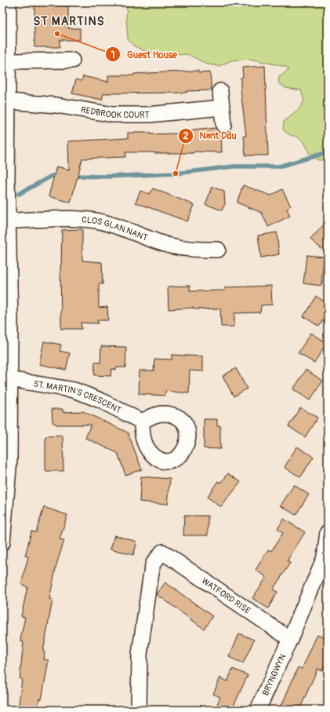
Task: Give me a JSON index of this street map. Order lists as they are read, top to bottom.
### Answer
{
  "streets": {
    "street": [
      "REDBROOK COURT",
      "CLOS GLAN NANT",
      "ST. MARTIN'S CRESCENT",
      "WATFORD RISE",
      "BRYNGWYN"
    ]
  },
  "crossings": [
    ["WATFORD RISE", "BRYNGWYN"]
  ],
  "districts": ["ST MARTINS"],
  "places": ["Guest House", "Nant Ddu"]
}
